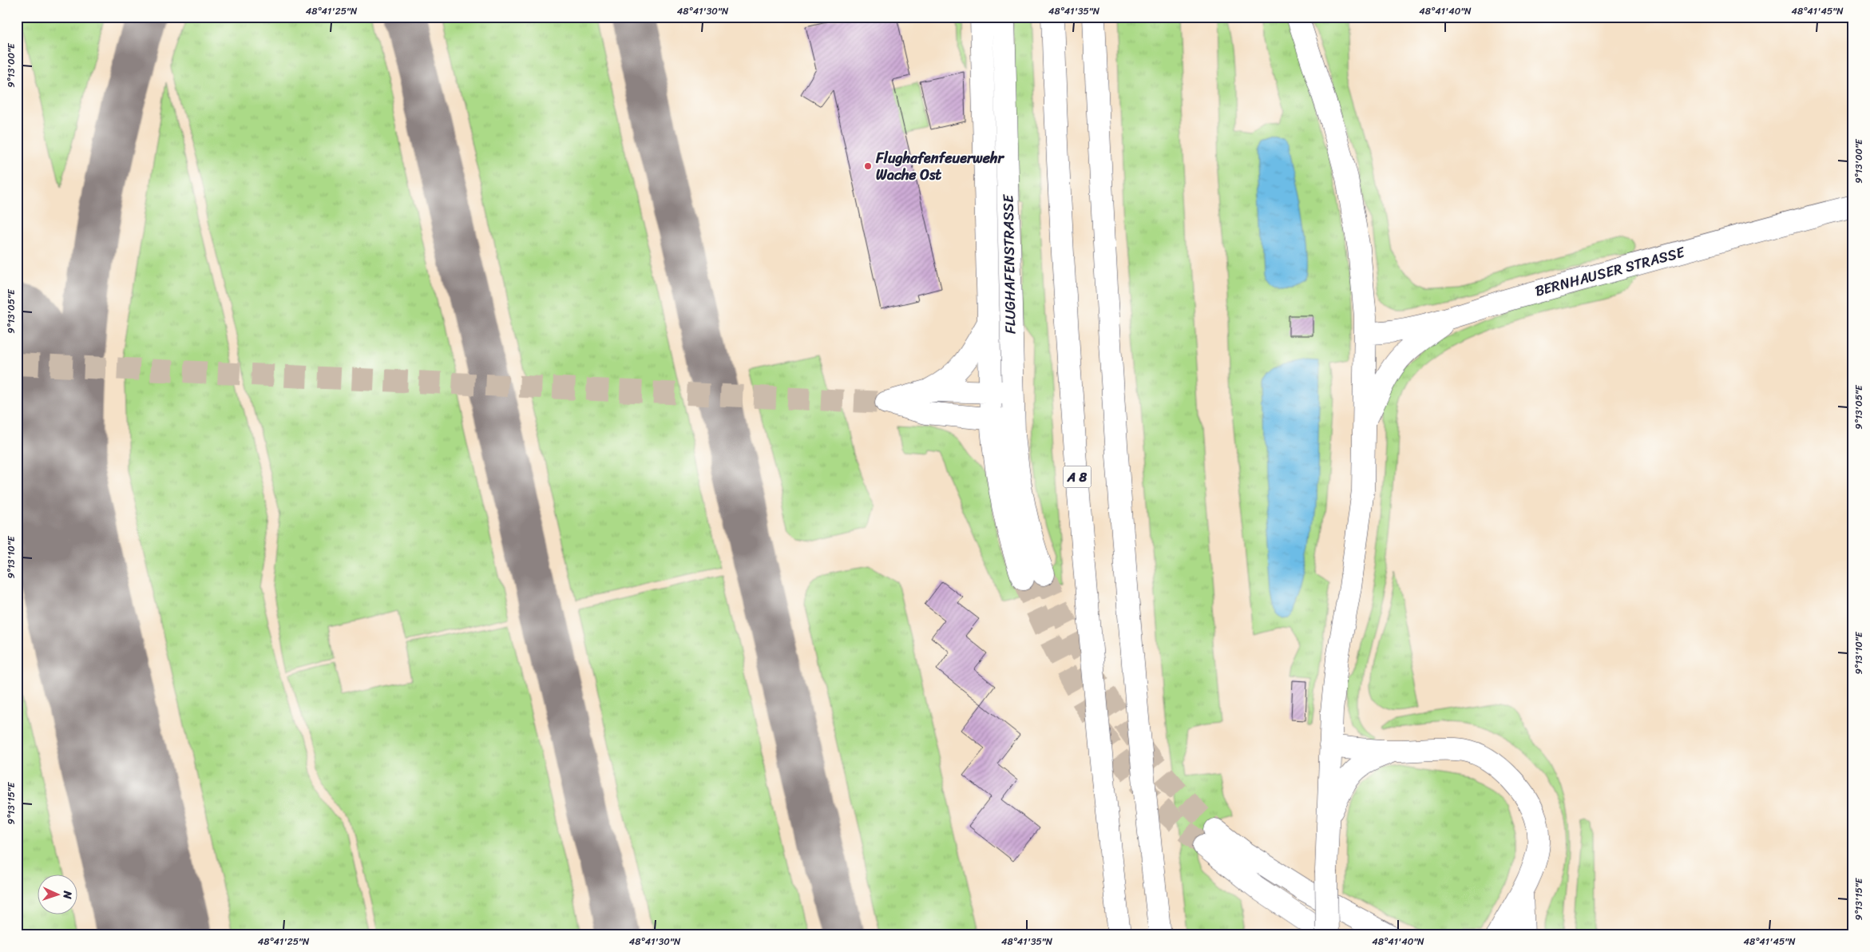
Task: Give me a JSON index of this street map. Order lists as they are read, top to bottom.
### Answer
{
  "streets": {
    "main road": ["FLUGHAFENSTRASSE", "BERNHAUSER STRASSE", "A 8"]
  },
  "places": ["Flughafenfeuerwehr Wache Ost"],
  "north": "right",
  "coordinates": [
    "48°41'25\"N",
    "48°41'30\"N",
    "48°41'35\"N",
    "48°41'40\"N",
    "48°41'45\"N",
    "9°13'00\"E",
    "9°13'05\"E",
    "9°13'10\"E",
    "9°13'15\"E"
  ]
}
